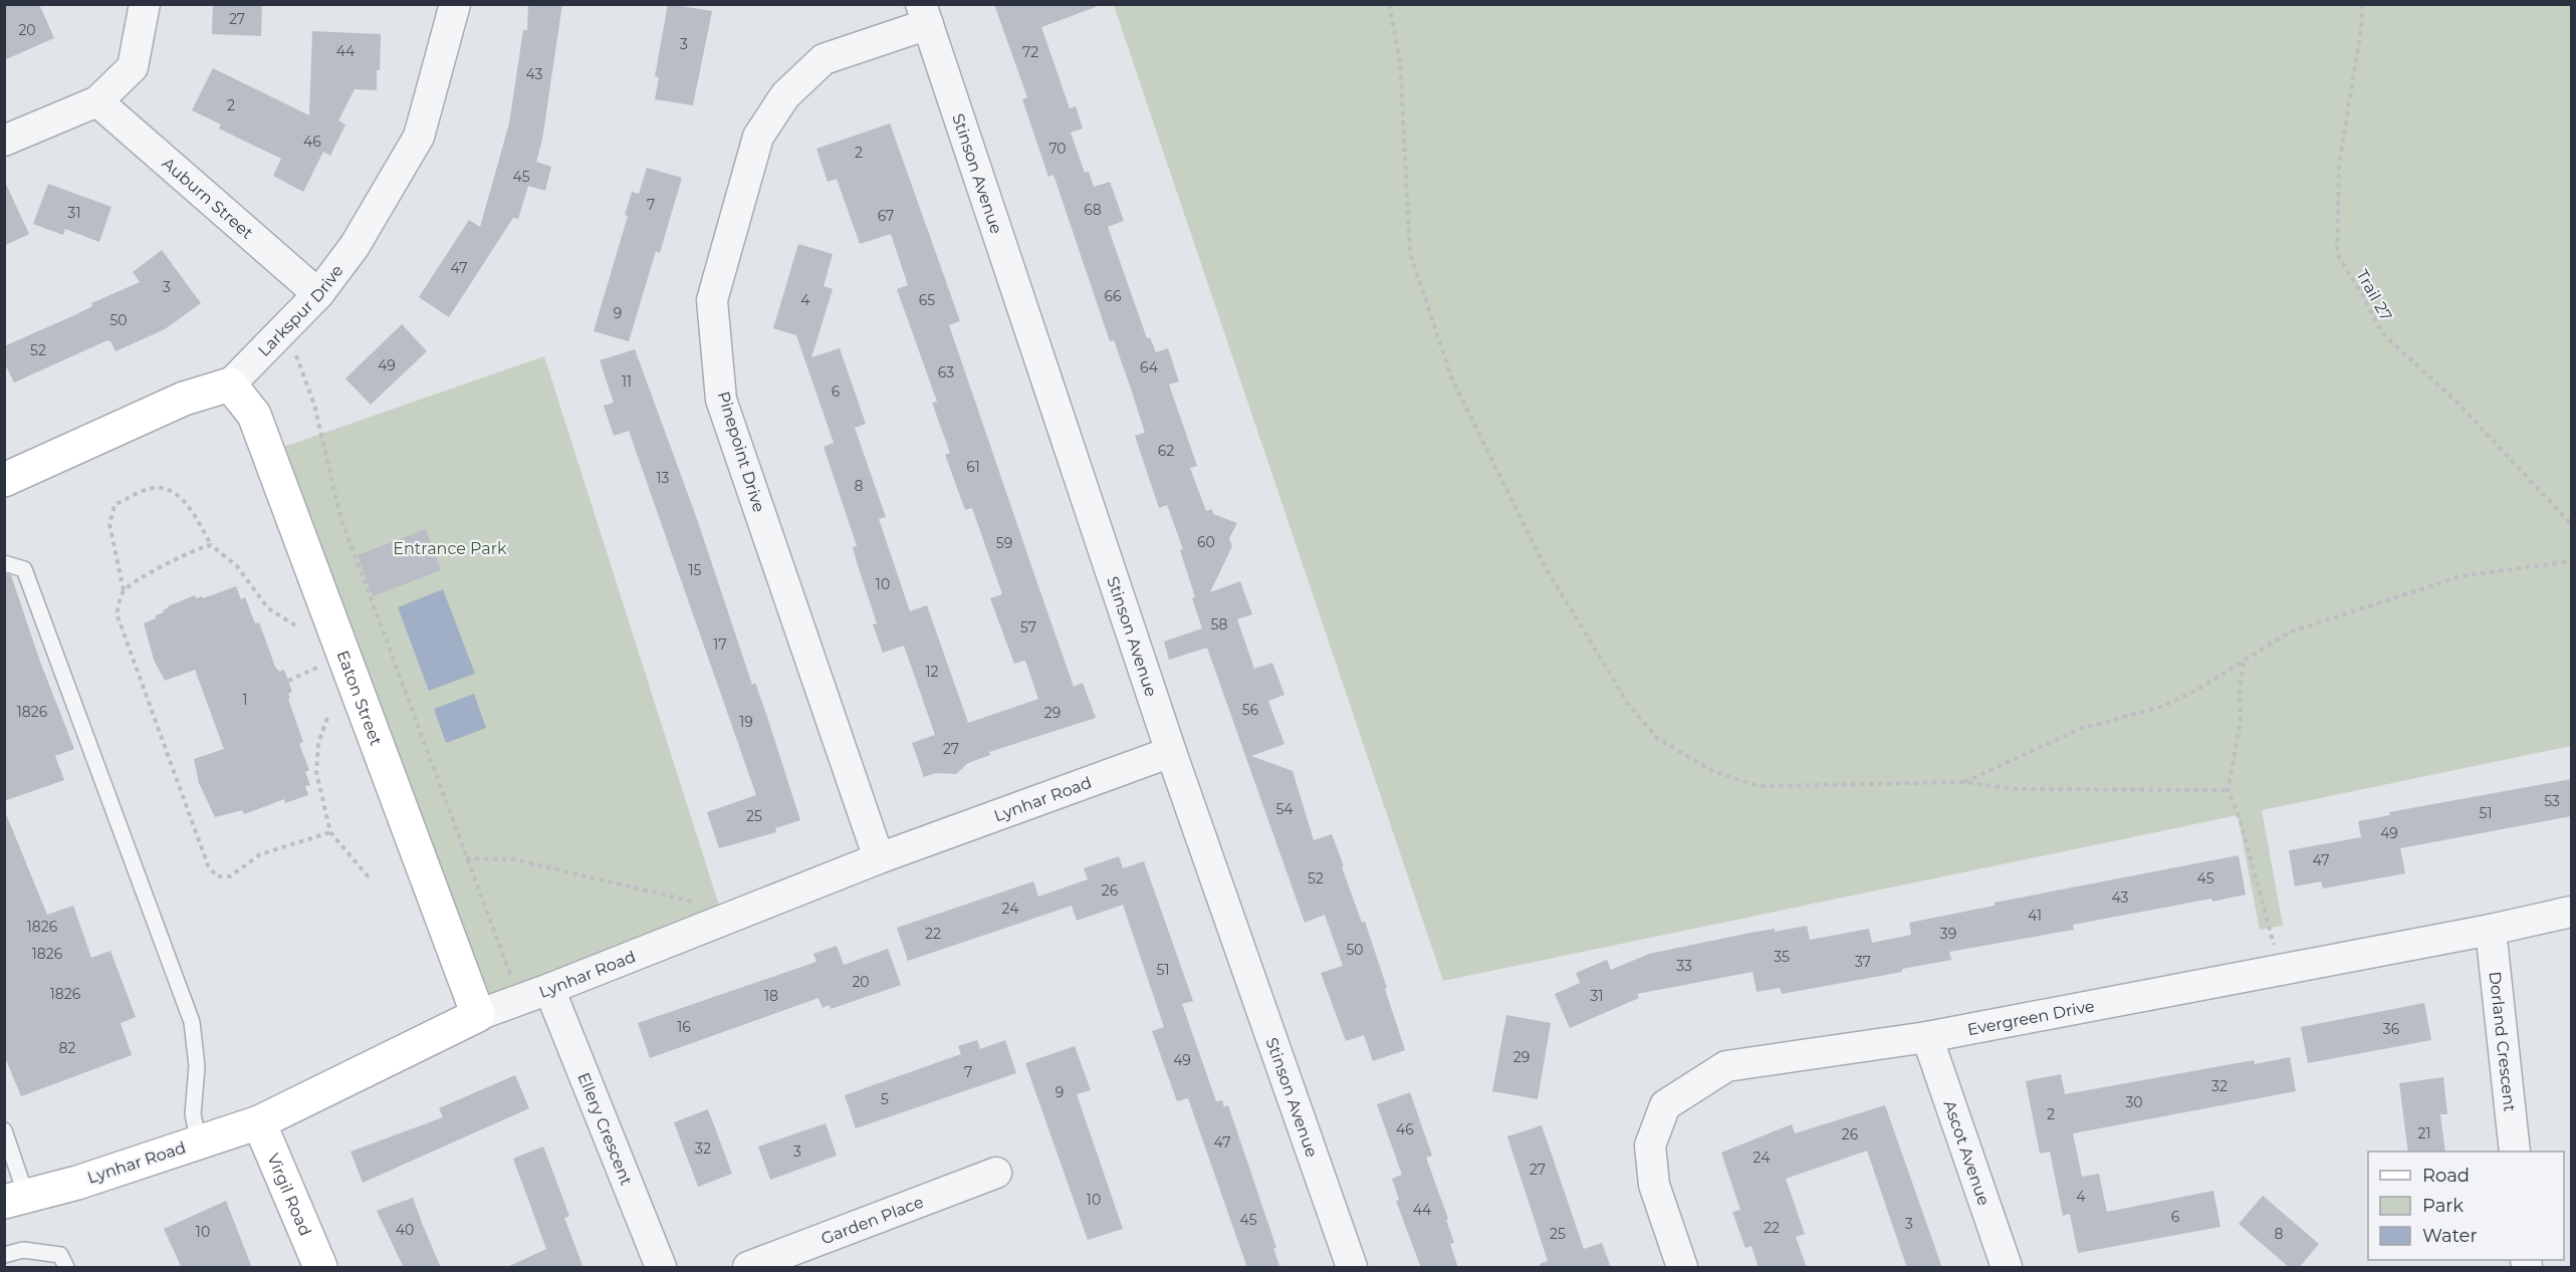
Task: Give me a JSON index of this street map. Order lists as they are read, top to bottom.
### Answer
{
  "streets": {
    "street": [
      "Stinson Avenue",
      "Auburn Street",
      "Larkspur Drive",
      "Pinepoint Drive",
      "Eaton Street",
      "Lynhar Road",
      "Evergreen Drive",
      "Dorland Crescent",
      "Ellery Crescent",
      "Ascot Avenue",
      "Virgil Road",
      "Garden Place"
    ],
    "path": ["Trail 27"]
  },
  "crossings": [
    ["Stinson Avenue", "Pinepoint Drive"],
    ["Stinson Avenue", "Lynhar Road"],
    ["Auburn Street", "Larkspur Drive"],
    ["Larkspur Drive", "Eaton Street"],
    ["Pinepoint Drive", "Lynhar Road"],
    ["Eaton Street", "Lynhar Road"],
    ["Lynhar Road", "Ellery Crescent"],
    ["Lynhar Road", "Virgil Road"],
    ["Evergreen Drive", "Dorland Crescent"],
    ["Evergreen Drive", "Ascot Avenue"]
  ],
  "parks": ["Entrance Park"],
  "house_numbers": [
    "27",
    "20",
    "3",
    "44",
    "72",
    "43",
    "2",
    "46",
    "70",
    "2",
    "45",
    "7",
    "68",
    "31",
    "67",
    "47",
    "3",
    "66",
    "4",
    "65",
    "9",
    "50",
    "52",
    "49",
    "64",
    "63",
    "11",
    "6",
    "62",
    "61",
    "13",
    "8",
    "60",
    "59",
    "15",
    "10",
    "58",
    "57",
    "17",
    "12",
    "1",
    "56",
    "1826",
    "29",
    "19",
    "27",
    "53",
    "54",
    "51",
    "25",
    "49",
    "47",
    "52",
    "45",
    "26",
    "43",
    "24",
    "41",
    "1826",
    "22",
    "39",
    "50",
    "1826",
    "35",
    "37",
    "33",
    "51",
    "20",
    "1826",
    "18",
    "31",
    "16",
    "36",
    "82",
    "29",
    "49",
    "7",
    "32",
    "9",
    "5",
    "30",
    "2",
    "46",
    "21",
    "26",
    "47",
    "32",
    "3",
    "24",
    "27",
    "4",
    "10",
    "44",
    "6",
    "45",
    "3",
    "22",
    "40",
    "10",
    "25",
    "8"
  ],
  "legend": ["Road", "Park", "Water"]
}
